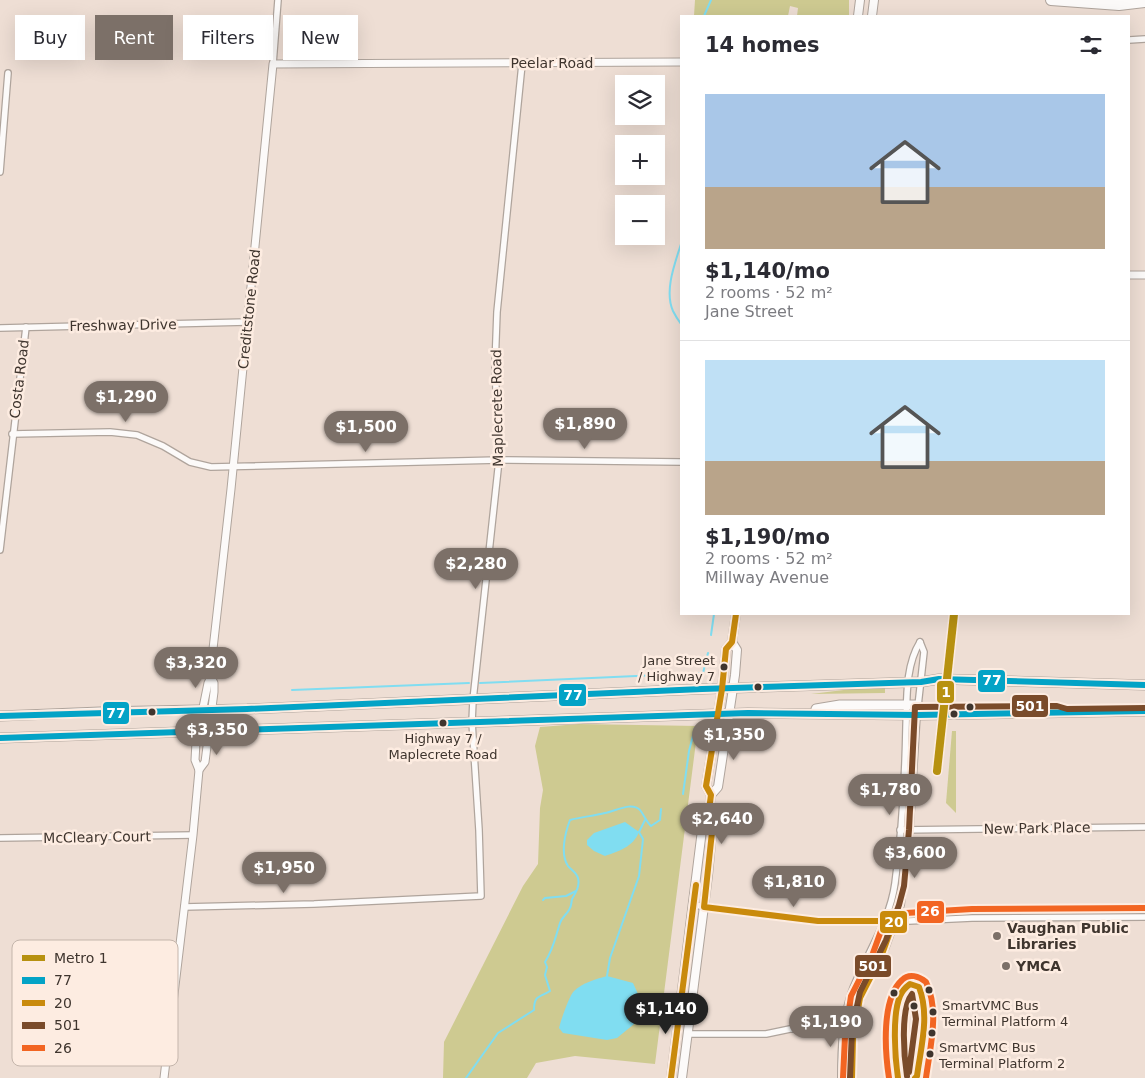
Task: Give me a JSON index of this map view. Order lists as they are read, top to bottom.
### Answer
{
  "streets": {
    "street": [
      "Peelar Road",
      "Creditstone Road",
      "Freshway Drive",
      "Costa Road",
      "Maplecrete Road",
      "New Park Place",
      "McCleary Court"
    ]
  },
  "crossings": [
    ["Peelar Road", "Creditstone Road"],
    ["Peelar Road", "Maplecrete Road"],
    ["Creditstone Road", "Freshway Drive"],
    ["Creditstone Road", "Maplecrete Road"],
    ["Creditstone Road", "McCleary Court"],
    ["Freshway Drive", "Costa Road"]
  ],
  "places": [
    "Jane Street / Highway 7",
    "Highway 7 / Maplecrete Road",
    "Vaughan Public Libraries",
    "YMCA",
    "SmartVMC Bus Terminal Platform 4",
    "SmartVMC Bus Terminal Platform 2"
  ],
  "lines": [
    "metro line 1",
    "transit line 20",
    "transit line 77",
    "transit line 501",
    "transit line 26"
  ],
  "legend": [
    "Metro 1",
    "77",
    "20",
    "501",
    "26"
  ],
  "page": {
    "chip": [
      "Buy",
      "Rent",
      "Filters",
      "New"
    ],
    "heading": "14 homes",
    "map_buttons": ["+", "−"],
    "list": [
      {
        "name": "$1,140/mo",
        "note": "2 rooms · 52 m² · Jane Street"
      },
      {
        "name": "$1,190/mo",
        "note": "2 rooms · 52 m² · Millway Avenue"
      }
    ],
    "price": [
      "$1,290",
      "$1,890",
      "$1,500",
      "$2,280",
      "$3,320",
      "$3,350",
      "$1,350",
      "$1,780",
      "$2,640",
      "$3,600",
      "$1,950",
      "$1,810",
      "$1,140",
      "$1,190"
    ]
  }
}
